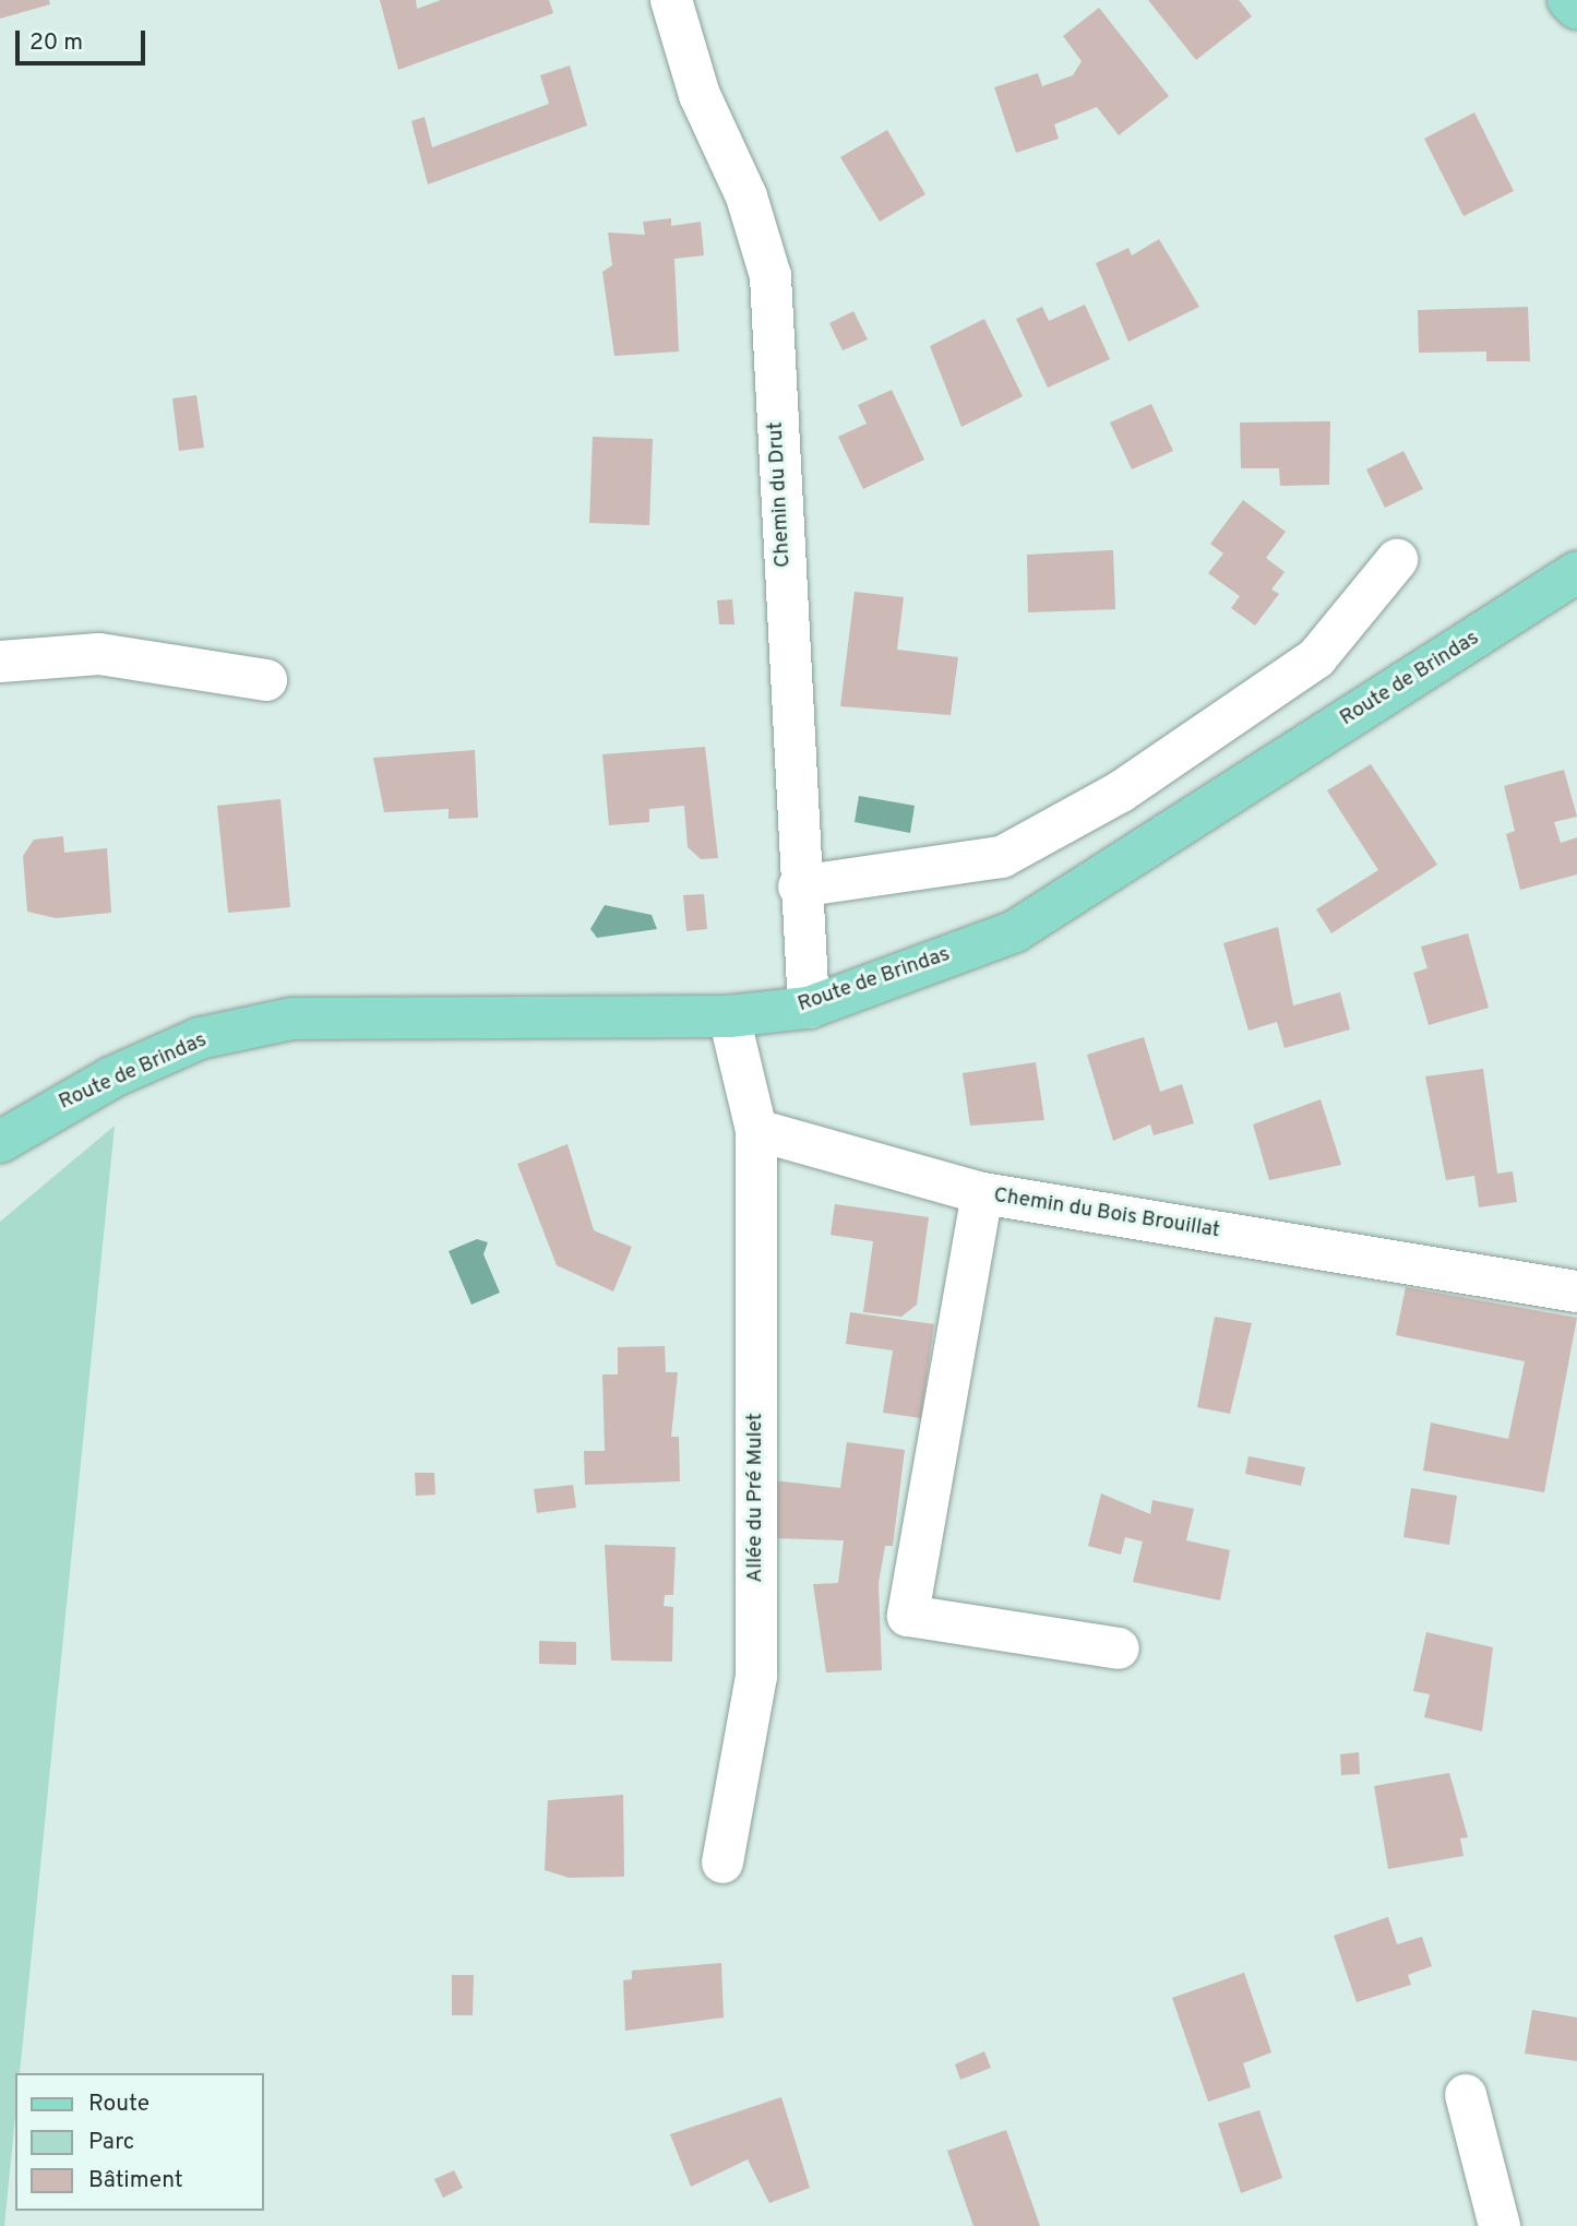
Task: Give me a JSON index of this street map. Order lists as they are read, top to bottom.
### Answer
{
  "streets": {
    "main road": ["Route de Brindas"],
    "street": ["Chemin du Drut", "Chemin du Bois Brouillat", "Allée du Pré Mulet"]
  },
  "crossings": [
    ["Chemin du Drut", "Route de Brindas"],
    ["Chemin du Bois Brouillat", "Allée du Pré Mulet"]
  ],
  "legend": ["Route", "Parc", "Bâtiment"],
  "scale_bar": "20 m"
}
